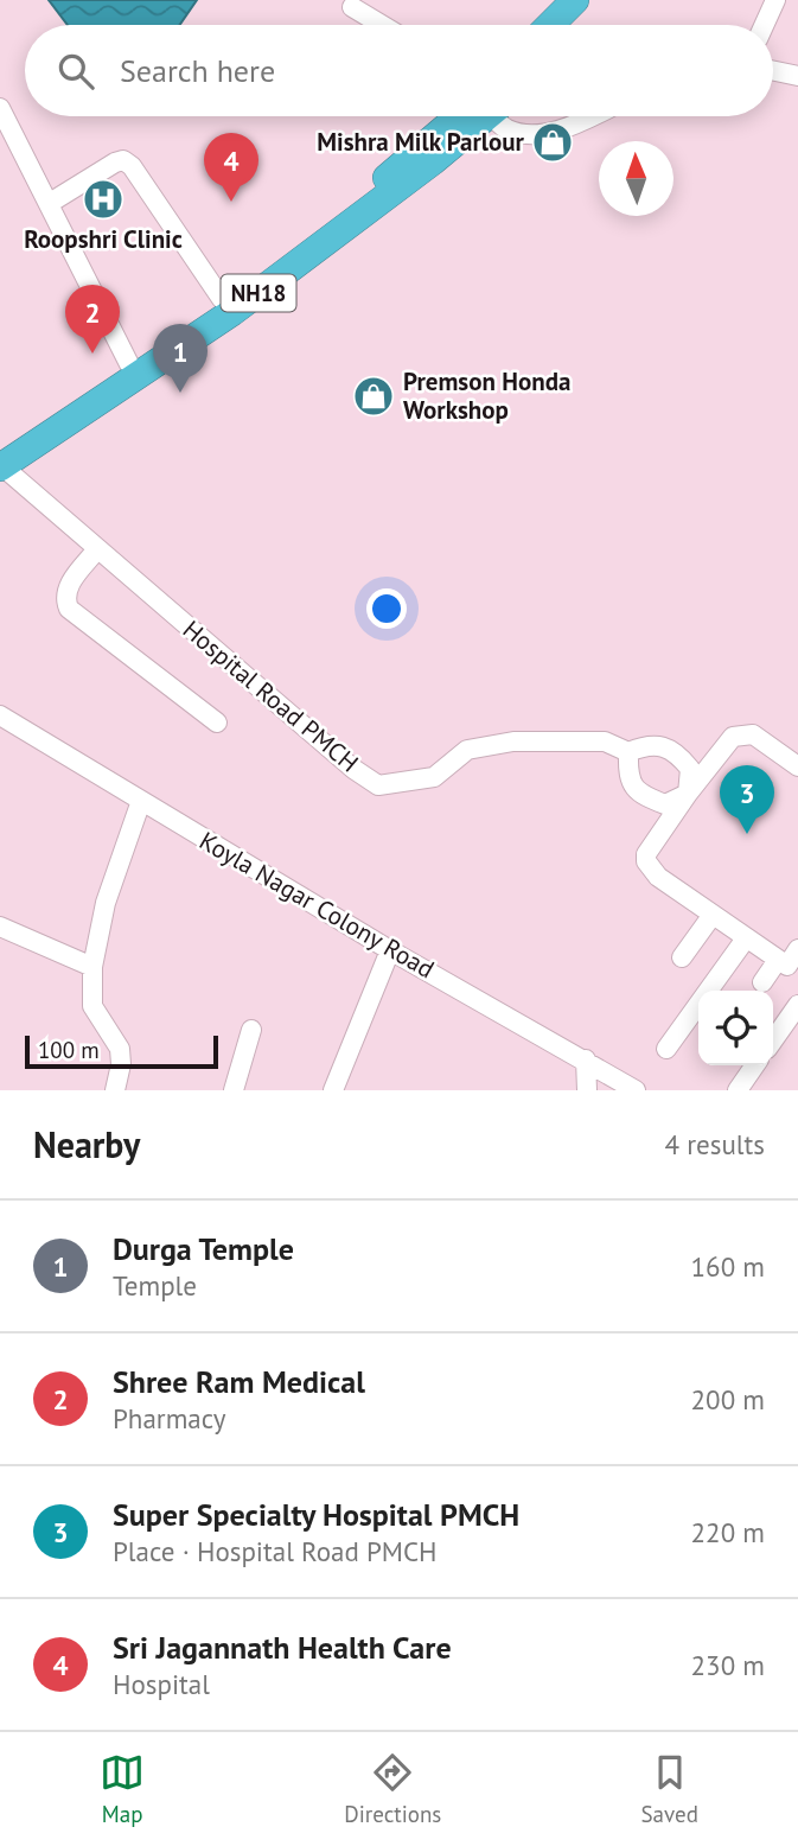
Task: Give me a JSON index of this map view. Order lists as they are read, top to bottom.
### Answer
{
  "streets": {
    "highway": ["NH18"],
    "street": ["Hospital Road PMCH", "Koyla Nagar Colony Road"]
  },
  "crossings": [
    ["NH18", "Hospital Road PMCH"]
  ],
  "places": {
    "shop": ["Mishra Milk Parlour", "Premson Honda Workshop"],
    "hospital": ["Roopshri Clinic"]
  },
  "scale_bar": "100 m",
  "north": "top",
  "page": {
    "search": "Search here",
    "pins": [
      "4",
      "2",
      "1",
      "3"
    ],
    "scale": "100 m",
    "heading": ["Nearby", "4 results"],
    "list": [
      {
        "mark": "1",
        "name": "Durga Temple",
        "note": "Temple",
        "value": "160 m"
      },
      {
        "mark": "2",
        "name": "Shree Ram Medical",
        "note": "Pharmacy",
        "value": "200 m"
      },
      {
        "mark": "3",
        "name": "Super Specialty Hospital PMCH",
        "note": "Place · Hospital Road PMCH",
        "value": "220 m"
      },
      {
        "mark": "4",
        "name": "Sri Jagannath Health Care",
        "note": "Hospital",
        "value": "230 m"
      }
    ],
    "nav": ["Map", "Directions", "Saved"]
  }
}
